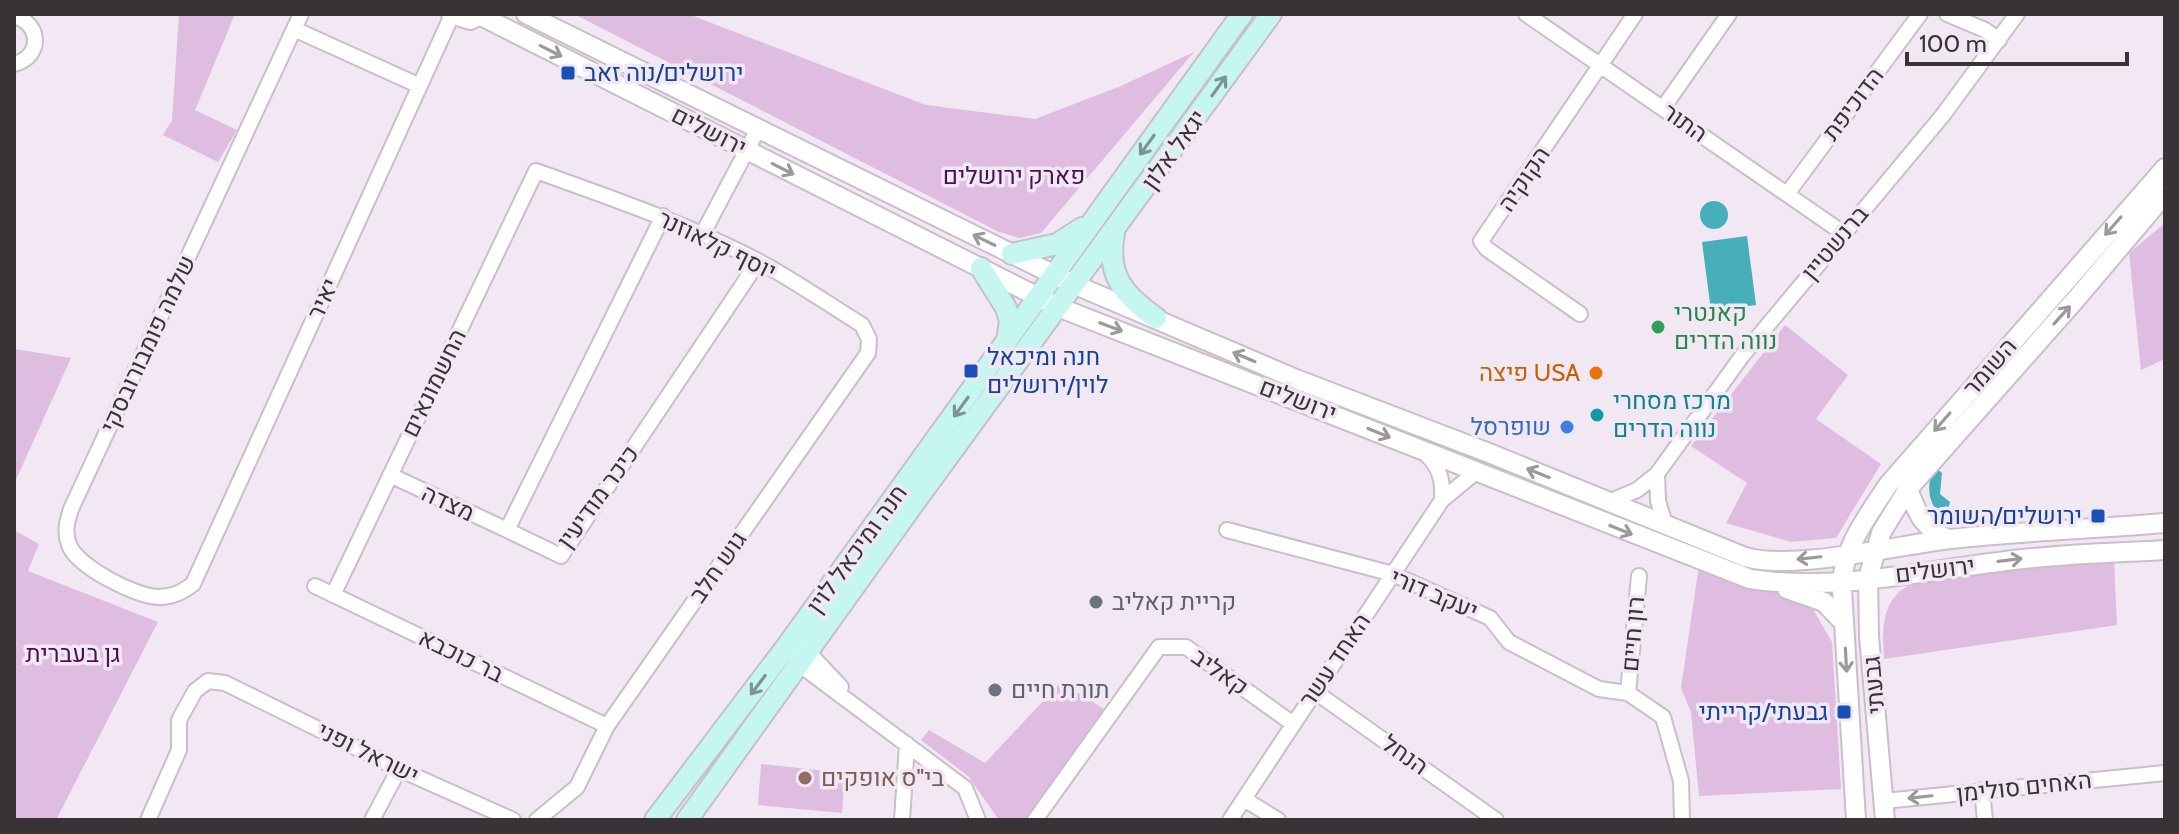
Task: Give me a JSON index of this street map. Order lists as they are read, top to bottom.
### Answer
{
  "streets": {
    "main road": ["יגאל אלון", "חנה ומיכאל לוין"],
    "street": [
      "הדוכיפת",
      "התור",
      "ירושלים",
      "הקוקיה",
      "ברנשטיין",
      "יוסף קלאוזנר",
      "יאיר",
      "שלמה פומבורובסקי",
      "השומר",
      "החשמונאים",
      "כיכר מודיעין",
      "מצדה",
      "גוש חלב",
      "יעקב דורי",
      "רון חיים",
      "בר כוכבא",
      "האחד עשר",
      "קאליב",
      "גבעתי",
      "ישראל ופני",
      "הנחל",
      "האחים סולימן"
    ]
  },
  "crossings": [
    ["הדוכיפת", "התור"],
    ["התור", "הקוקיה"],
    ["התור", "ברנשטיין"],
    ["ירושלים", "יגאל אלון"],
    ["ירושלים", "ברנשטיין"],
    ["ירושלים", "השומר"],
    ["ירושלים", "חנה ומיכאל לוין"],
    ["ירושלים", "האחד עשר"],
    ["ירושלים", "גבעתי"],
    ["יגאל אלון", "חנה ומיכאל לוין"],
    ["יוסף קלאוזנר", "החשמונאים"],
    ["יוסף קלאוזנר", "כיכר מודיעין"],
    ["יוסף קלאוזנר", "גוש חלב"],
    ["יאיר", "שלמה פומבורובסקי"],
    ["השומר", "גבעתי"],
    ["החשמונאים", "מצדה"],
    ["החשמונאים", "בר כוכבא"],
    ["כיכר מודיעין", "מצדה"],
    ["גוש חלב", "בר כוכבא"],
    ["יעקב דורי", "רון חיים"],
    ["יעקב דורי", "האחד עשר"],
    ["האחד עשר", "קאליב"],
    ["האחד עשר", "הנחל"],
    ["גבעתי", "האחים סולימן"]
  ],
  "one_way": ["האחים סולימן"],
  "parks": ["פארק ירושלים", "גן בעברית"],
  "places": {
    "transit": [
      "ירושלים/נוה זאב",
      "חנה ומיכאל לוין/ירושלים",
      "ירושלים/השומר",
      "גבעתי/קרייתי"
    ],
    "other": [
      "קאנטרי נווה הדרים",
      "פיצה USA",
      "מרכז מסחרי נווה הדרים",
      "שופרסל",
      "קריית קאליב",
      "תורת חיים",
      "בי\"ס אופקים"
    ]
  },
  "scale_bar": "100 m"
}
